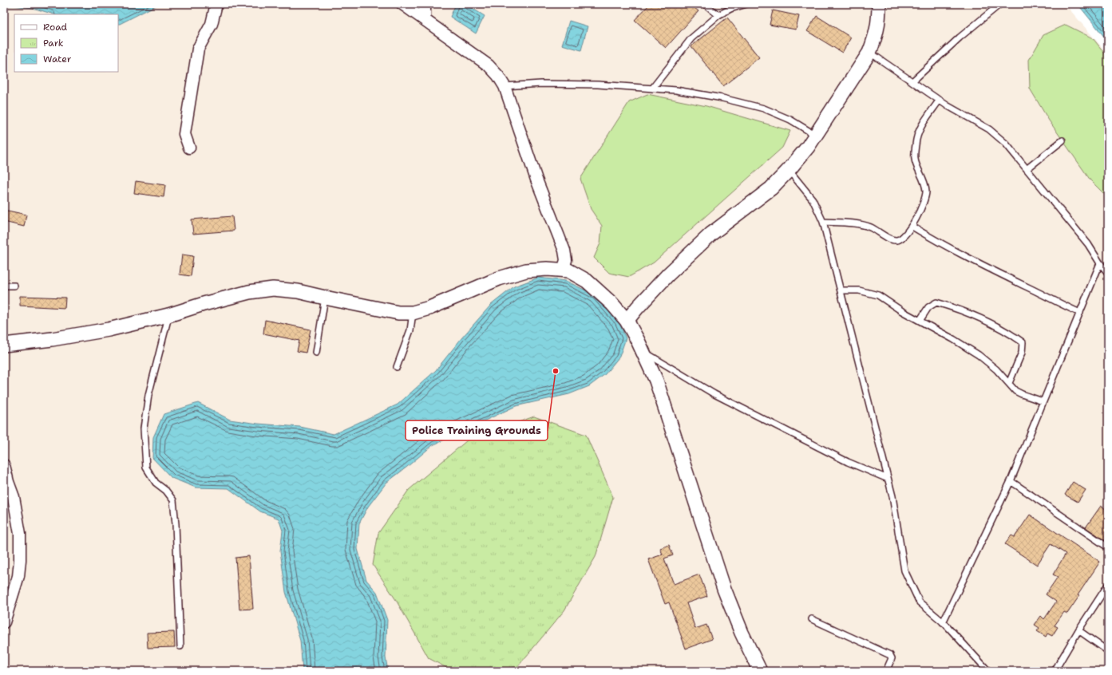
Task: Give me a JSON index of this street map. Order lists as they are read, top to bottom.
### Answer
{
  "places": ["Police Training Grounds"],
  "legend": ["Road", "Park", "Water"]
}
